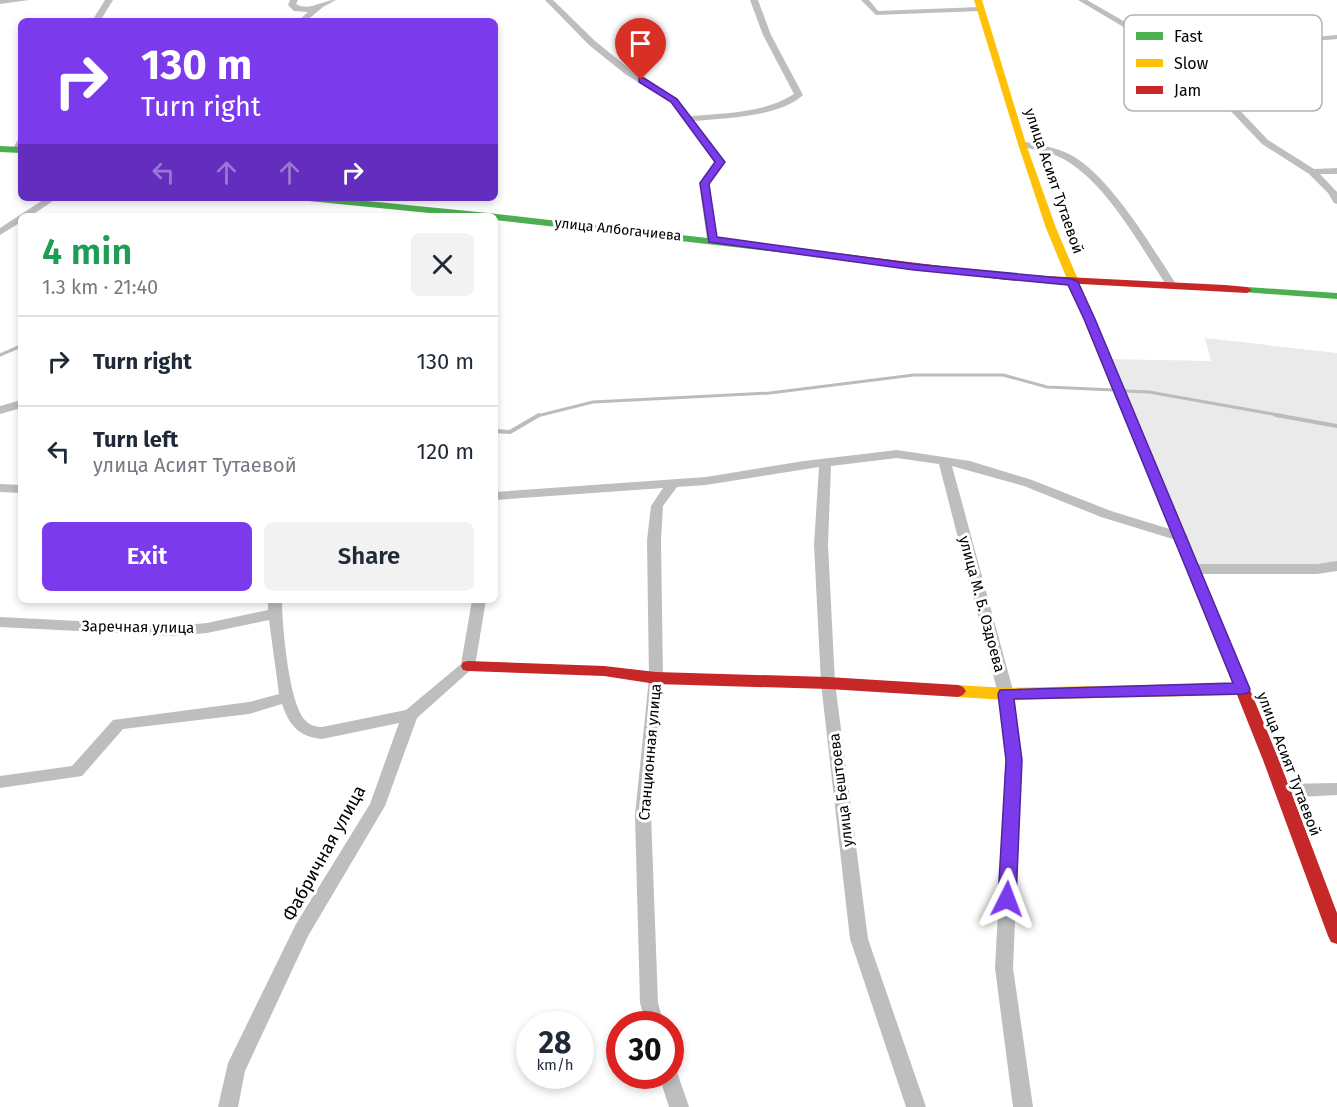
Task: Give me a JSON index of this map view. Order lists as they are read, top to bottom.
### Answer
{
  "streets": {
    "street": [
      "улица Асият Тутаевой",
      "улица Албогачиева",
      "улица М. Б. Оздоева",
      "Заречная улица",
      "Станционная улица",
      "улица Бештоева",
      "Фабричная улица"
    ]
  },
  "crossings": [
    ["улица Асият Тутаевой", "улица Албогачиева"]
  ],
  "legend": ["Fast", "Slow", "Jam"],
  "page": {
    "turn": ["130 m", "Turn right"],
    "heading": ["4 min", "1.3 km · 21:40"],
    "list": [
      {
        "name": "Turn right",
        "value": "130 m"
      },
      {
        "name": "Turn left",
        "note": "улица Асият Тутаевой",
        "value": "120 m"
      }
    ],
    "buttons": ["Exit", "Share"],
    "speed": "28 km/h",
    "limit": "30"
  }
}
